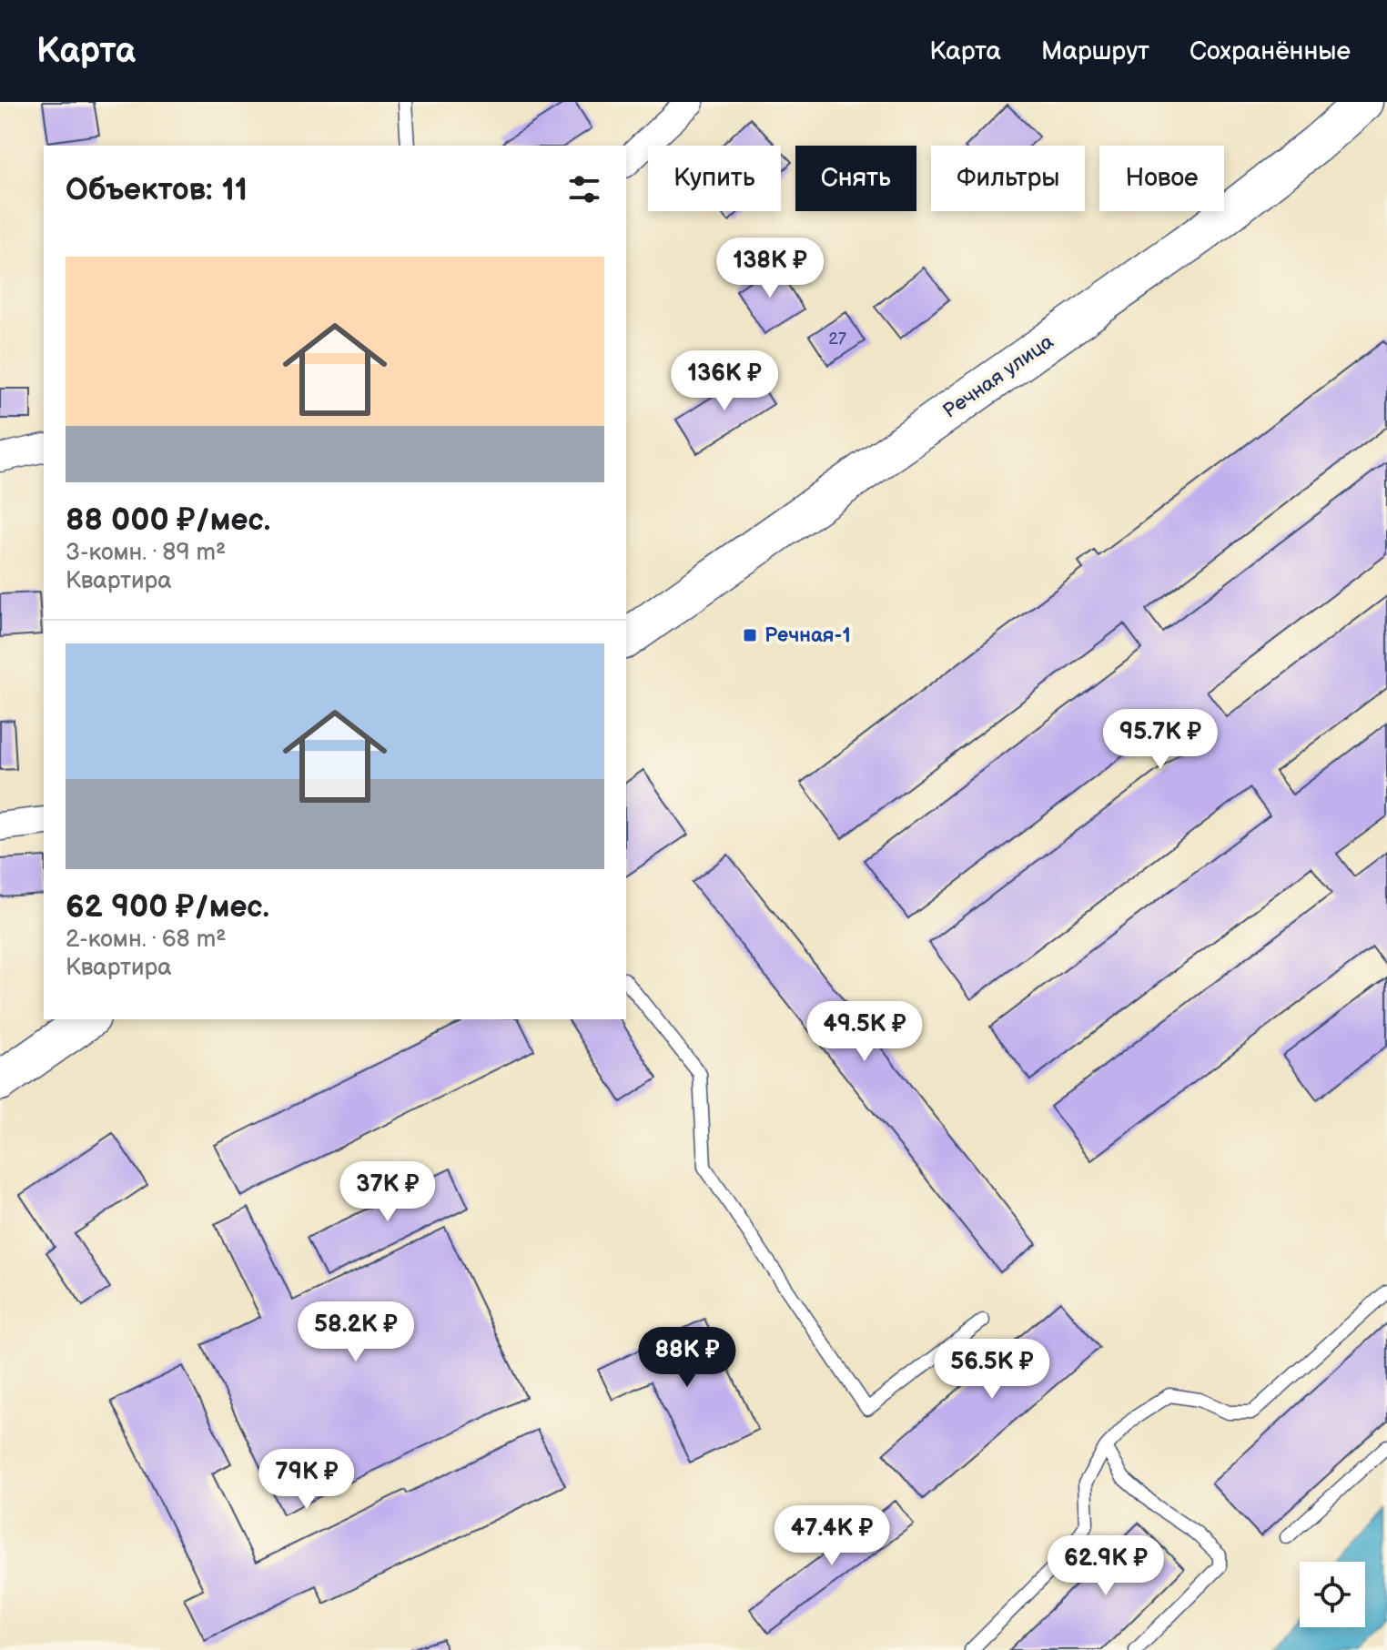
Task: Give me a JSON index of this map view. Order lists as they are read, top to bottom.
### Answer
{
  "streets": {
    "main road": ["Речная улица"]
  },
  "places": {
    "transit": ["Речная-1"]
  },
  "house_numbers": ["27"],
  "page": {
    "header": "Карта",
    "nav": ["Карта", "Маршрут", "Сохранённые"],
    "chip": [
      "Купить",
      "Снять",
      "Фильтры",
      "Новое"
    ],
    "heading": "Объектов: 11",
    "list": [
      {
        "name": "88 000 ₽/мес.",
        "note": "3-комн. · 89 m² · Квартира"
      },
      {
        "name": "62 900 ₽/мес.",
        "note": "2-комн. · 68 m² · Квартира"
      }
    ],
    "price": [
      "138K ₽",
      "136K ₽",
      "95.7K ₽",
      "49.5K ₽",
      "37K ₽",
      "58.2K ₽",
      "88K ₽",
      "56.5K ₽",
      "79K ₽",
      "47.4K ₽",
      "62.9K ₽"
    ]
  }
}
